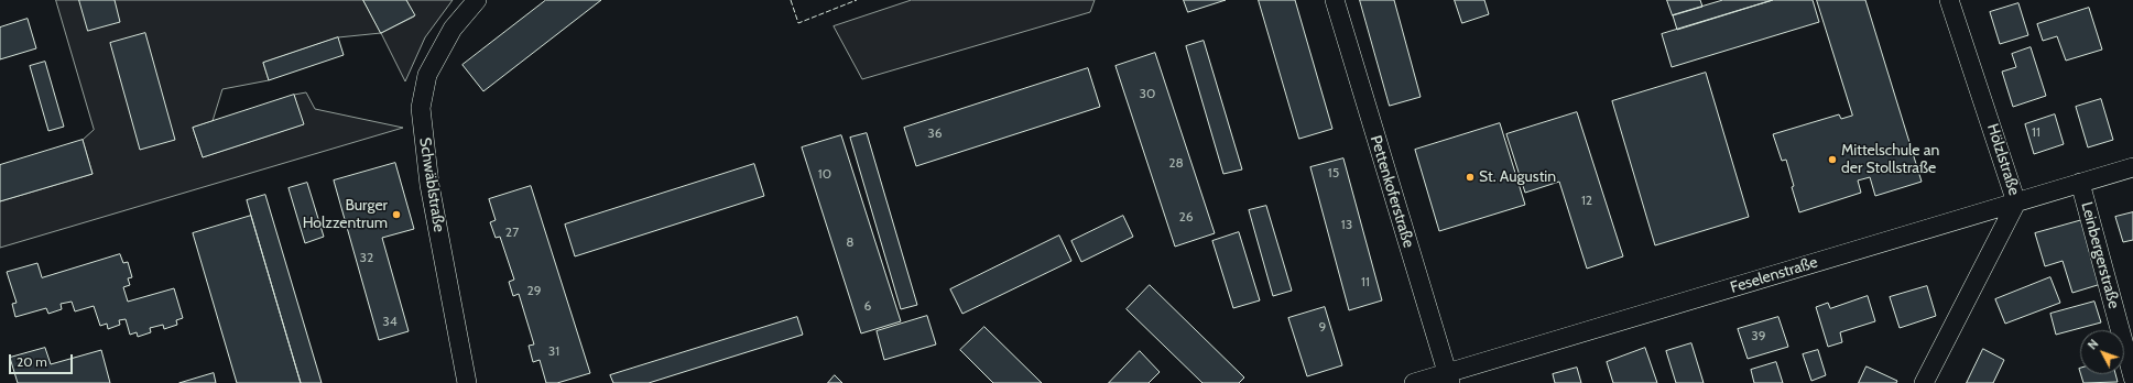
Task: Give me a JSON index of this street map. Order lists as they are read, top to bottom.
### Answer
{
  "streets": {
    "street": [
      "Hölzlstraße",
      "Schwäblstraße",
      "Pettenkoferstraße",
      "Leinbergerstraße",
      "Feselenstraße"
    ]
  },
  "crossings": [
    ["Hölzlstraße", "Feselenstraße"],
    ["Pettenkoferstraße", "Feselenstraße"],
    ["Leinbergerstraße", "Feselenstraße"]
  ],
  "places": ["Mittelschule an der Stollstraße", "St. Augustin", "Burger Holzzentrum"],
  "house_numbers": [
    "30",
    "11",
    "36",
    "28",
    "15",
    "10",
    "12",
    "26",
    "13",
    "27",
    "8",
    "32",
    "11",
    "29",
    "6",
    "34",
    "9",
    "39",
    "31"
  ],
  "scale_bar": "20 m",
  "north": "top left"
}
